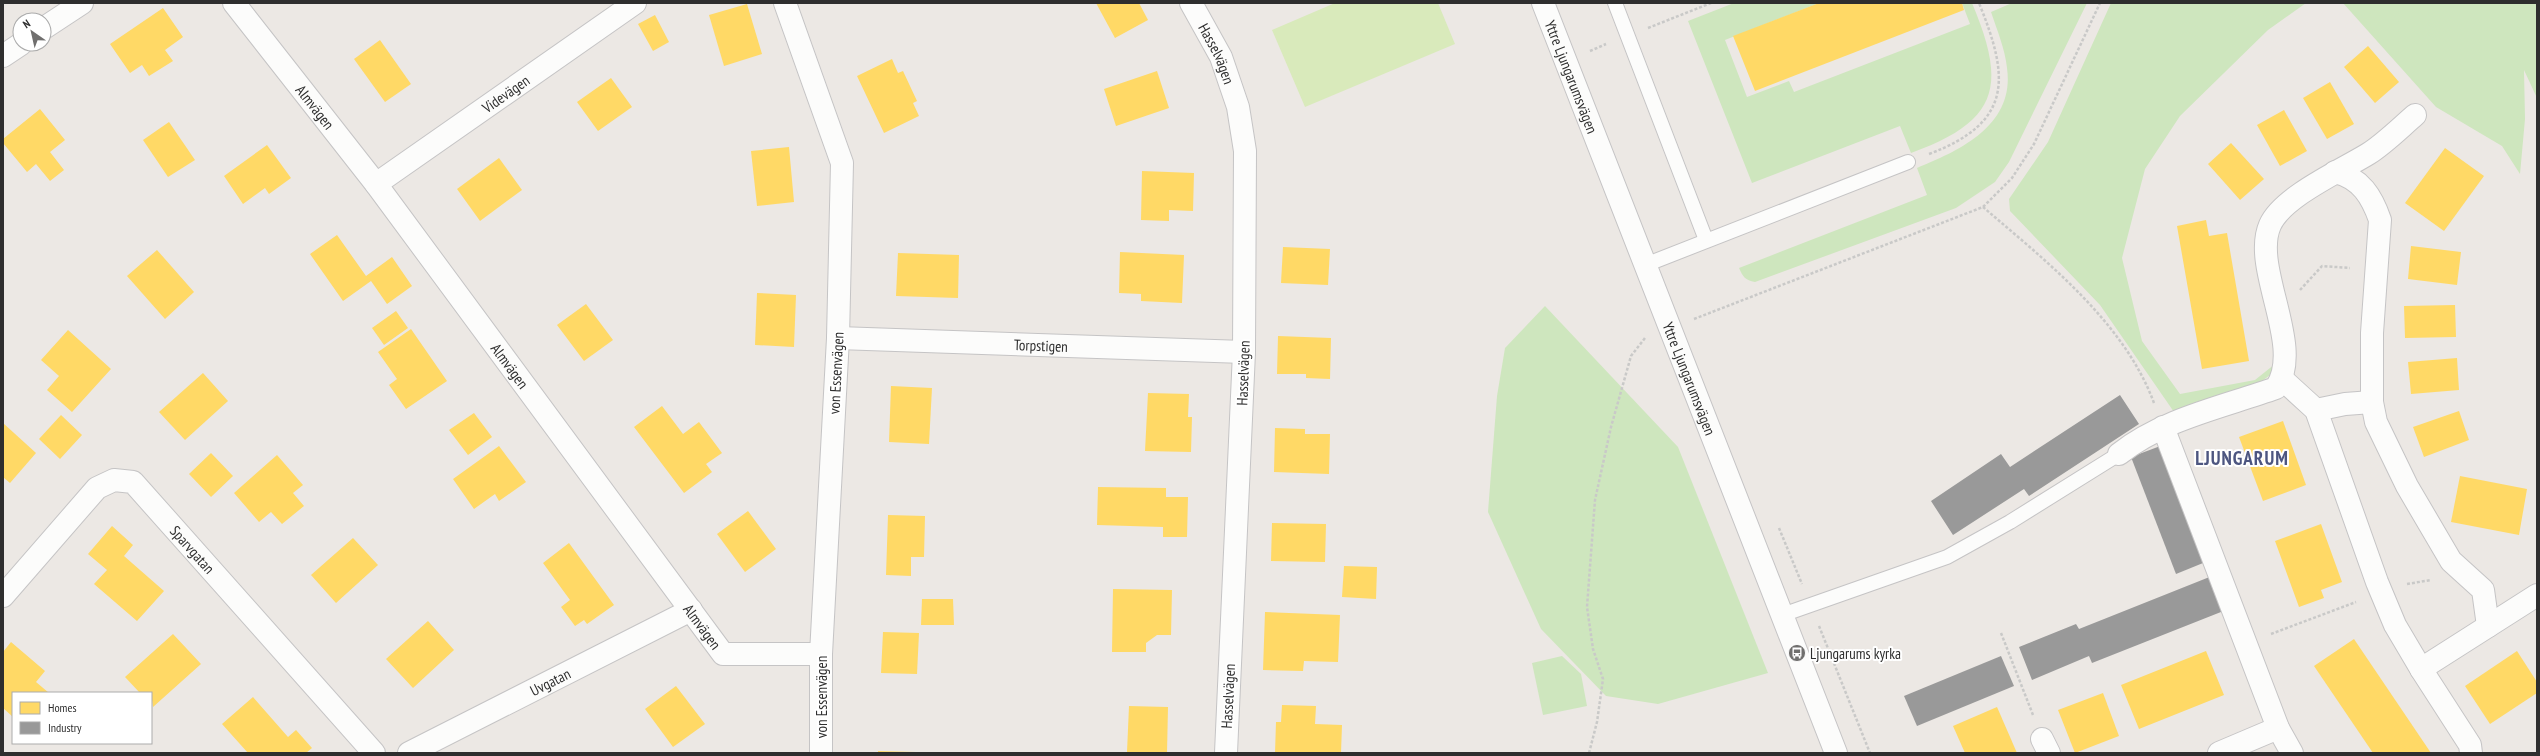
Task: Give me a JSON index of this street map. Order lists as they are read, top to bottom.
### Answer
{
  "streets": {
    "street": [
      "Hasselvägen",
      "Yttre Ljungarumsvägen",
      "Videvägen",
      "Almvägen",
      "Torpstigen",
      "von Essenvägen",
      "Sparvgatan",
      "Uvgatan"
    ]
  },
  "crossings": [
    ["Hasselvägen", "Torpstigen"],
    ["Videvägen", "Almvägen"],
    ["Almvägen", "von Essenvägen"],
    ["Almvägen", "Uvgatan"],
    ["Torpstigen", "von Essenvägen"]
  ],
  "districts": ["LJUNGARUM"],
  "places": {
    "bus stop": ["Ljungarums kyrka"]
  },
  "legend": ["Homes", "Industry"],
  "north": "top left"
}
